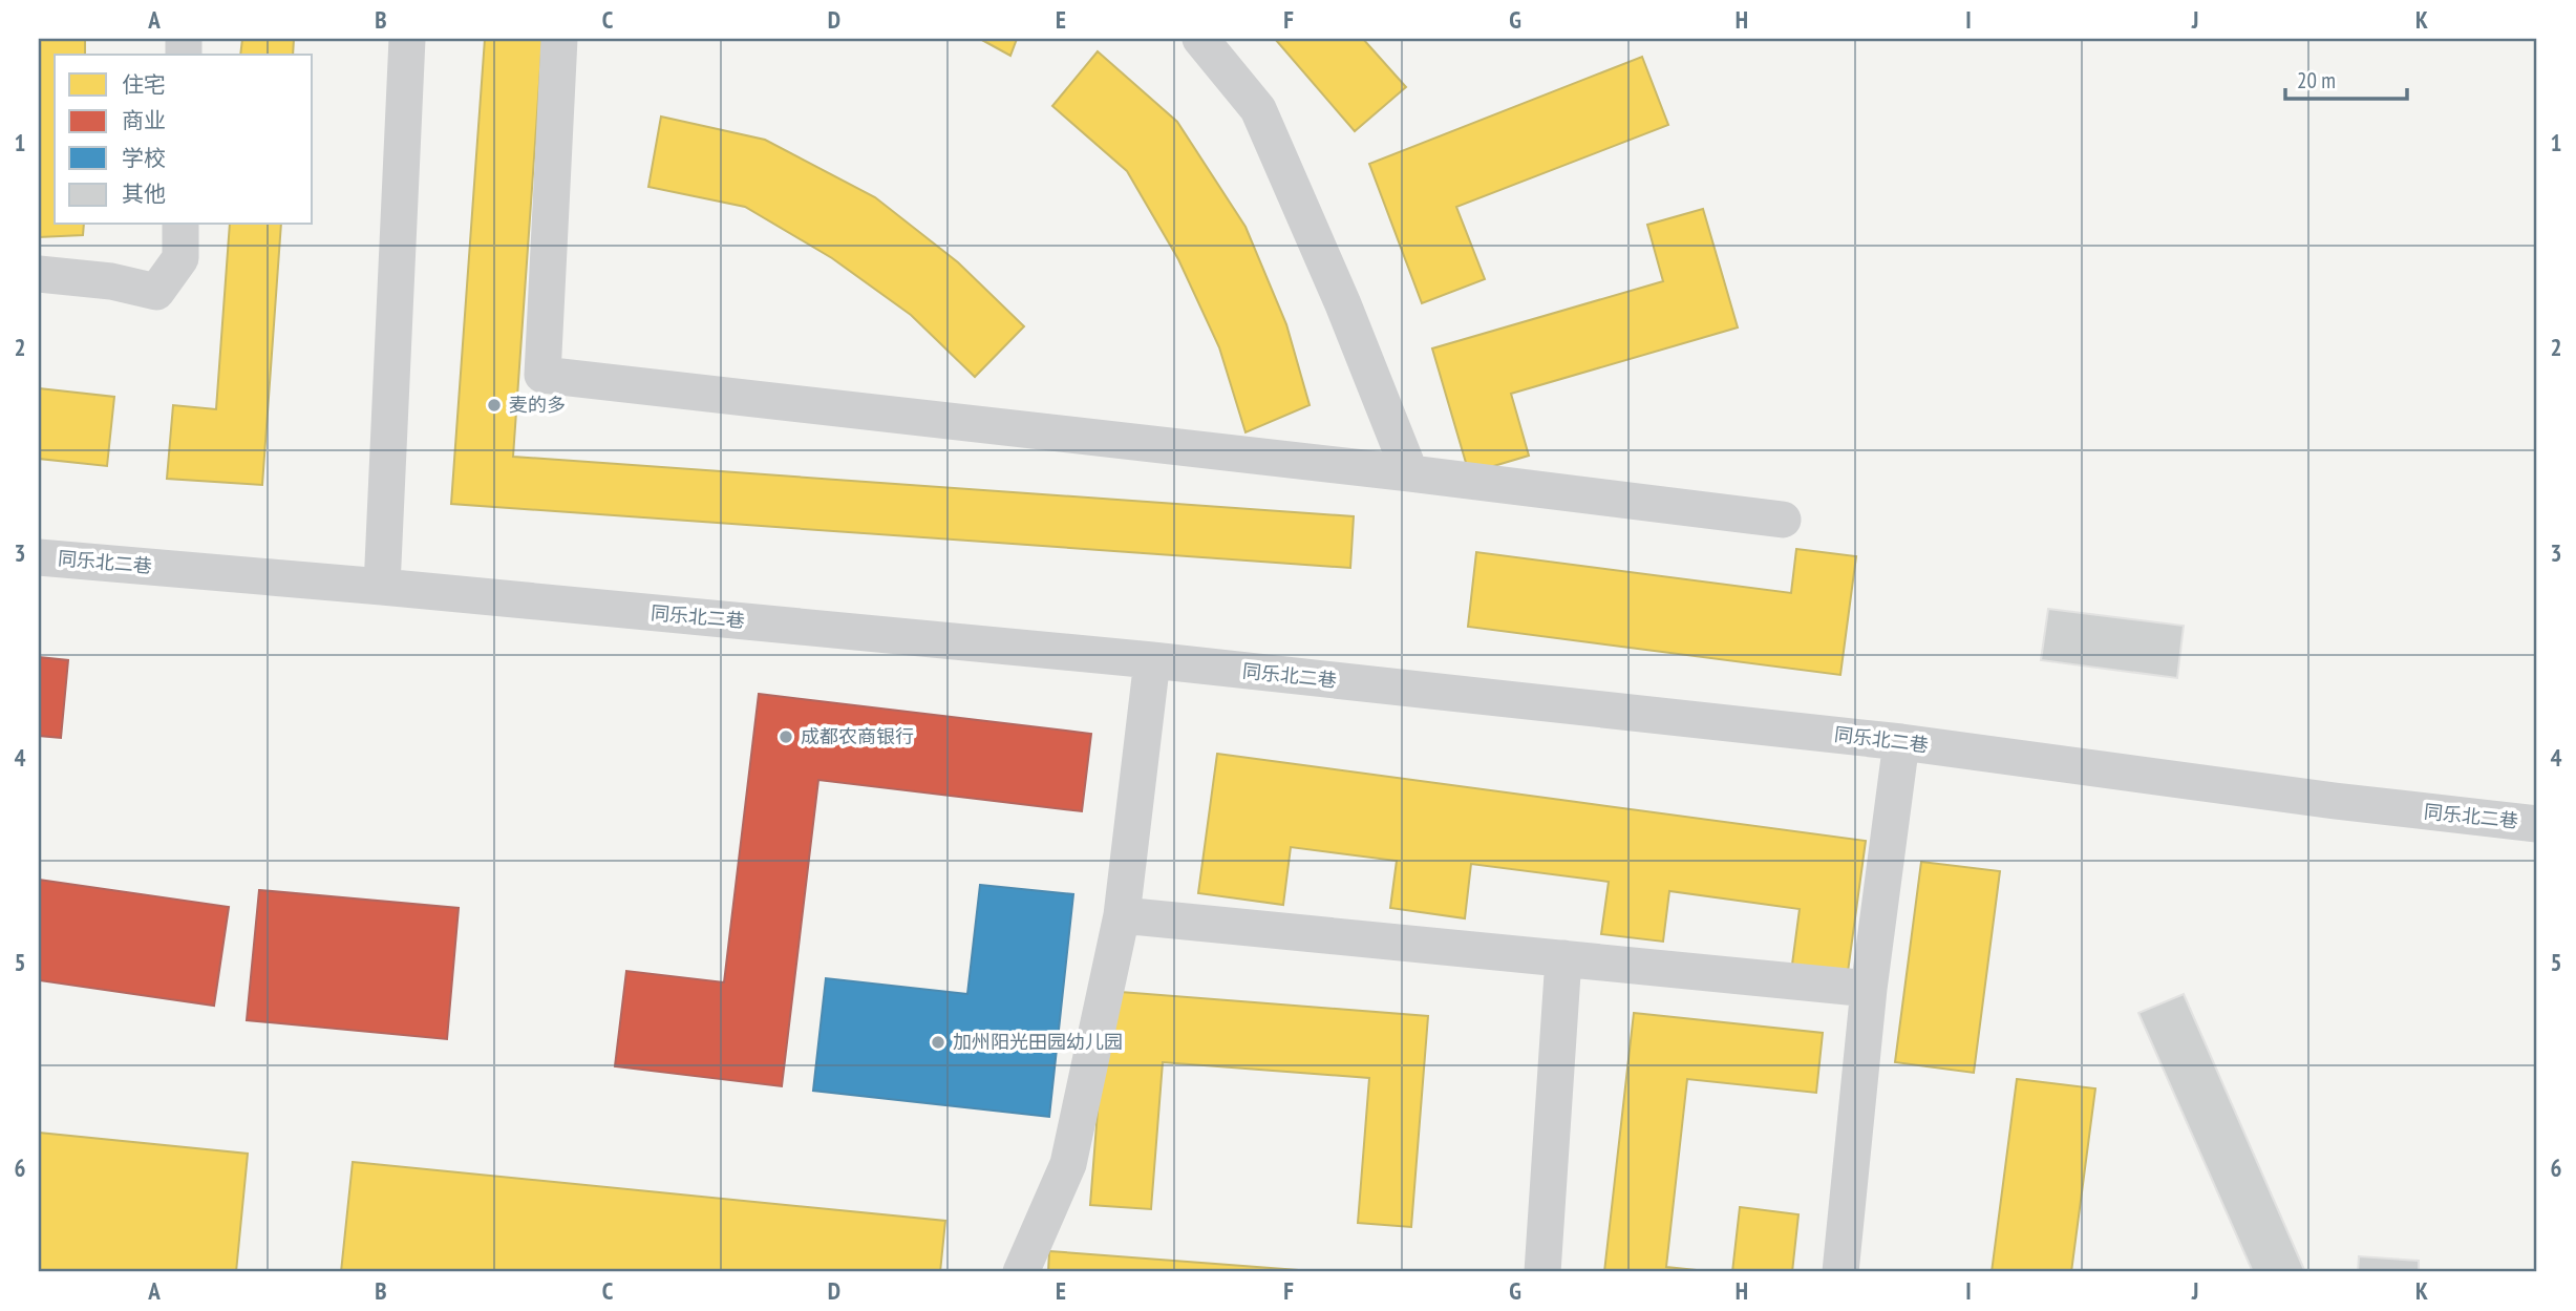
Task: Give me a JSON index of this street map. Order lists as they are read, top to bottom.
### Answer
{
  "streets": {
    "street": ["同乐北二巷"]
  },
  "places": ["麦的多", "成都农商银行", "加州阳光田园幼儿园"],
  "legend": [
    "住宅",
    "商业",
    "学校",
    "其他"
  ],
  "scale_bar": "20 m",
  "grid": {
    "columns": [
      "A",
      "B",
      "C",
      "D",
      "E",
      "F",
      "G",
      "H",
      "I",
      "J",
      "K"
    ],
    "rows": [
      "1",
      "2",
      "3",
      "4",
      "5",
      "6"
    ]
  }
}
